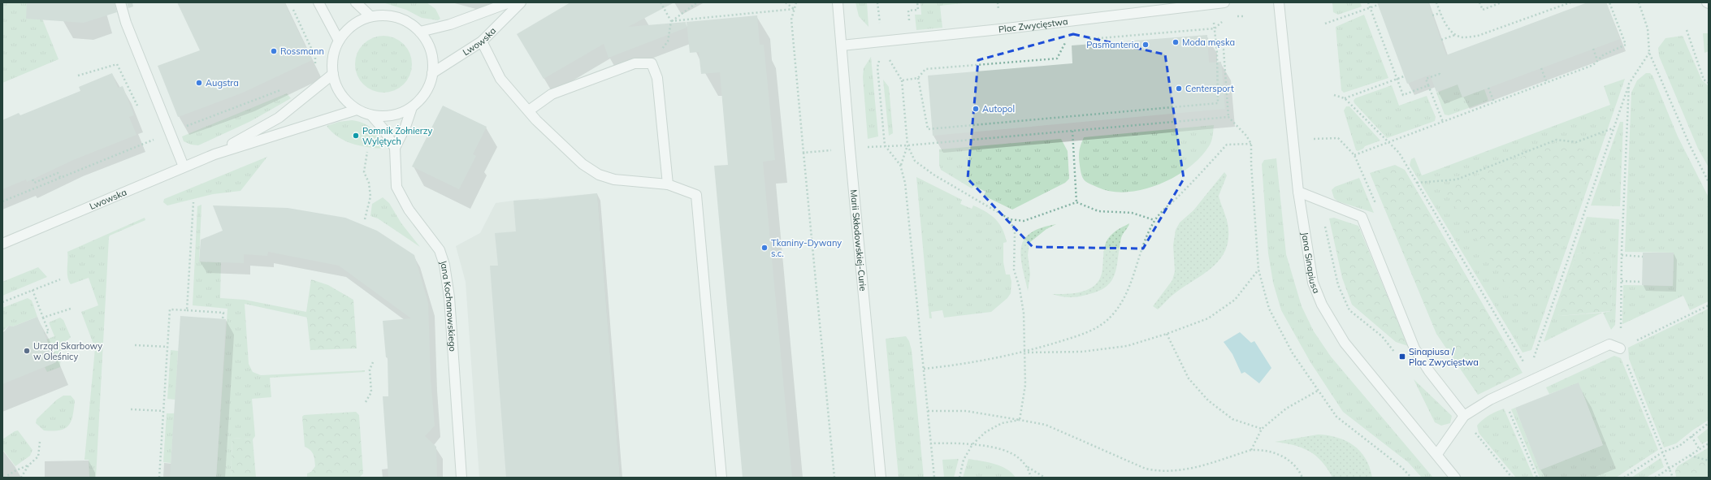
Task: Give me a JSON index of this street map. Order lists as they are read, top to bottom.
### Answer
{
  "streets": {
    "street": [
      "Plac Zwycięstwa",
      "Lwowska",
      "Marii Skłodowskiej-Curie",
      "Jana Sinapiusa",
      "Jana Kochanowskiego"
    ]
  },
  "crossings": [
    ["Plac Zwycięstwa", "Marii Skłodowskiej-Curie"],
    ["Lwowska", "Jana Kochanowskiego"]
  ],
  "places": {
    "other": [
      "Moda męska",
      "Pasmanteria",
      "Rossmann",
      "Augstra",
      "Centersport",
      "Autopol",
      "Pomnik Żołnierzy Wylętych",
      "Tkaniny-Dywany s.c.",
      "Urząd Skarbowy w Oleśnicy"
    ],
    "transit": ["Sinapiusa / Plac Zwycięstwa"]
  }
}
